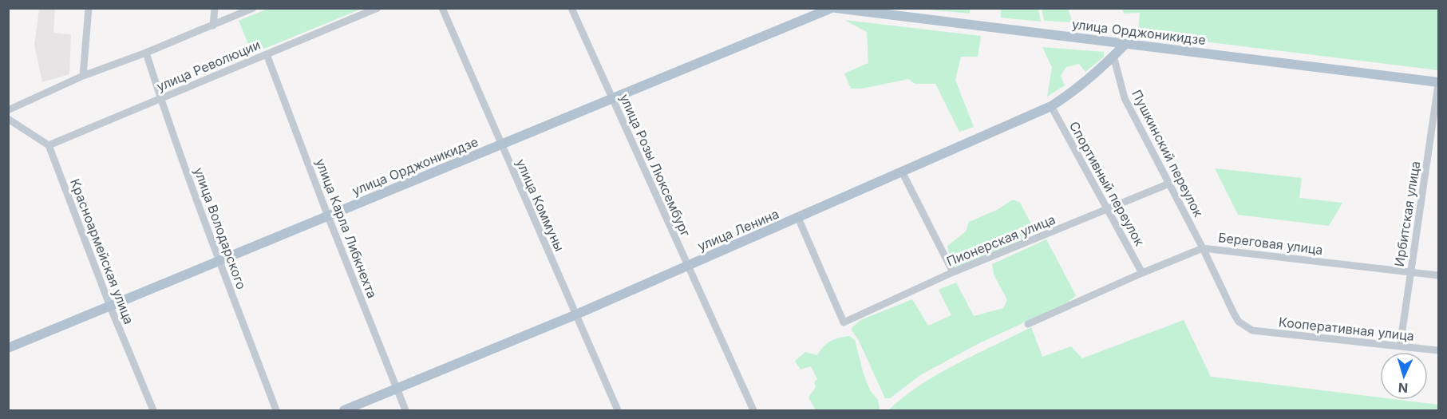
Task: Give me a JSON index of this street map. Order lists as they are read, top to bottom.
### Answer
{
  "streets": {
    "main road": ["улица Орджоникидзе", "улица Ленина"],
    "street": [
      "улица Революции",
      "Пушкинский переулок",
      "улица Розы Люксембург",
      "Спортивный переулок",
      "улица Коммуны",
      "Ирбитская улица",
      "улица Володарского",
      "улица Карла Либкнехта",
      "Пионерская улица",
      "Береговая улица",
      "Красноармейская улица",
      "Кооперативная улица"
    ]
  },
  "crossings": [
    ["улица Орджоникидзе", "улица Розы Люксембург"],
    ["улица Орджоникидзе", "улица Коммуны"],
    ["улица Орджоникидзе", "Ирбитская улица"],
    ["улица Орджоникидзе", "улица Володарского"],
    ["улица Орджоникидзе", "улица Карла Либкнехта"],
    ["улица Орджоникидзе", "улица Ленина"],
    ["улица Орджоникидзе", "Красноармейская улица"],
    ["улица Революции", "улица Володарского"],
    ["улица Революции", "улица Карла Либкнехта"],
    ["улица Революции", "Красноармейская улица"],
    ["Пушкинский переулок", "улица Ленина"],
    ["Пушкинский переулок", "Пионерская улица"],
    ["Пушкинский переулок", "Береговая улица"],
    ["Пушкинский переулок", "Кооперативная улица"],
    ["улица Розы Люксембург", "улица Ленина"],
    ["Спортивный переулок", "улица Ленина"],
    ["Спортивный переулок", "Пионерская улица"],
    ["Спортивный переулок", "Береговая улица"],
    ["улица Коммуны", "улица Ленина"],
    ["Ирбитская улица", "Береговая улица"],
    ["Ирбитская улица", "Кооперативная улица"],
    ["улица Карла Либкнехта", "улица Ленина"],
    ["улица Ленина", "Пионерская улица"]
  ],
  "north": "bottom"
}
